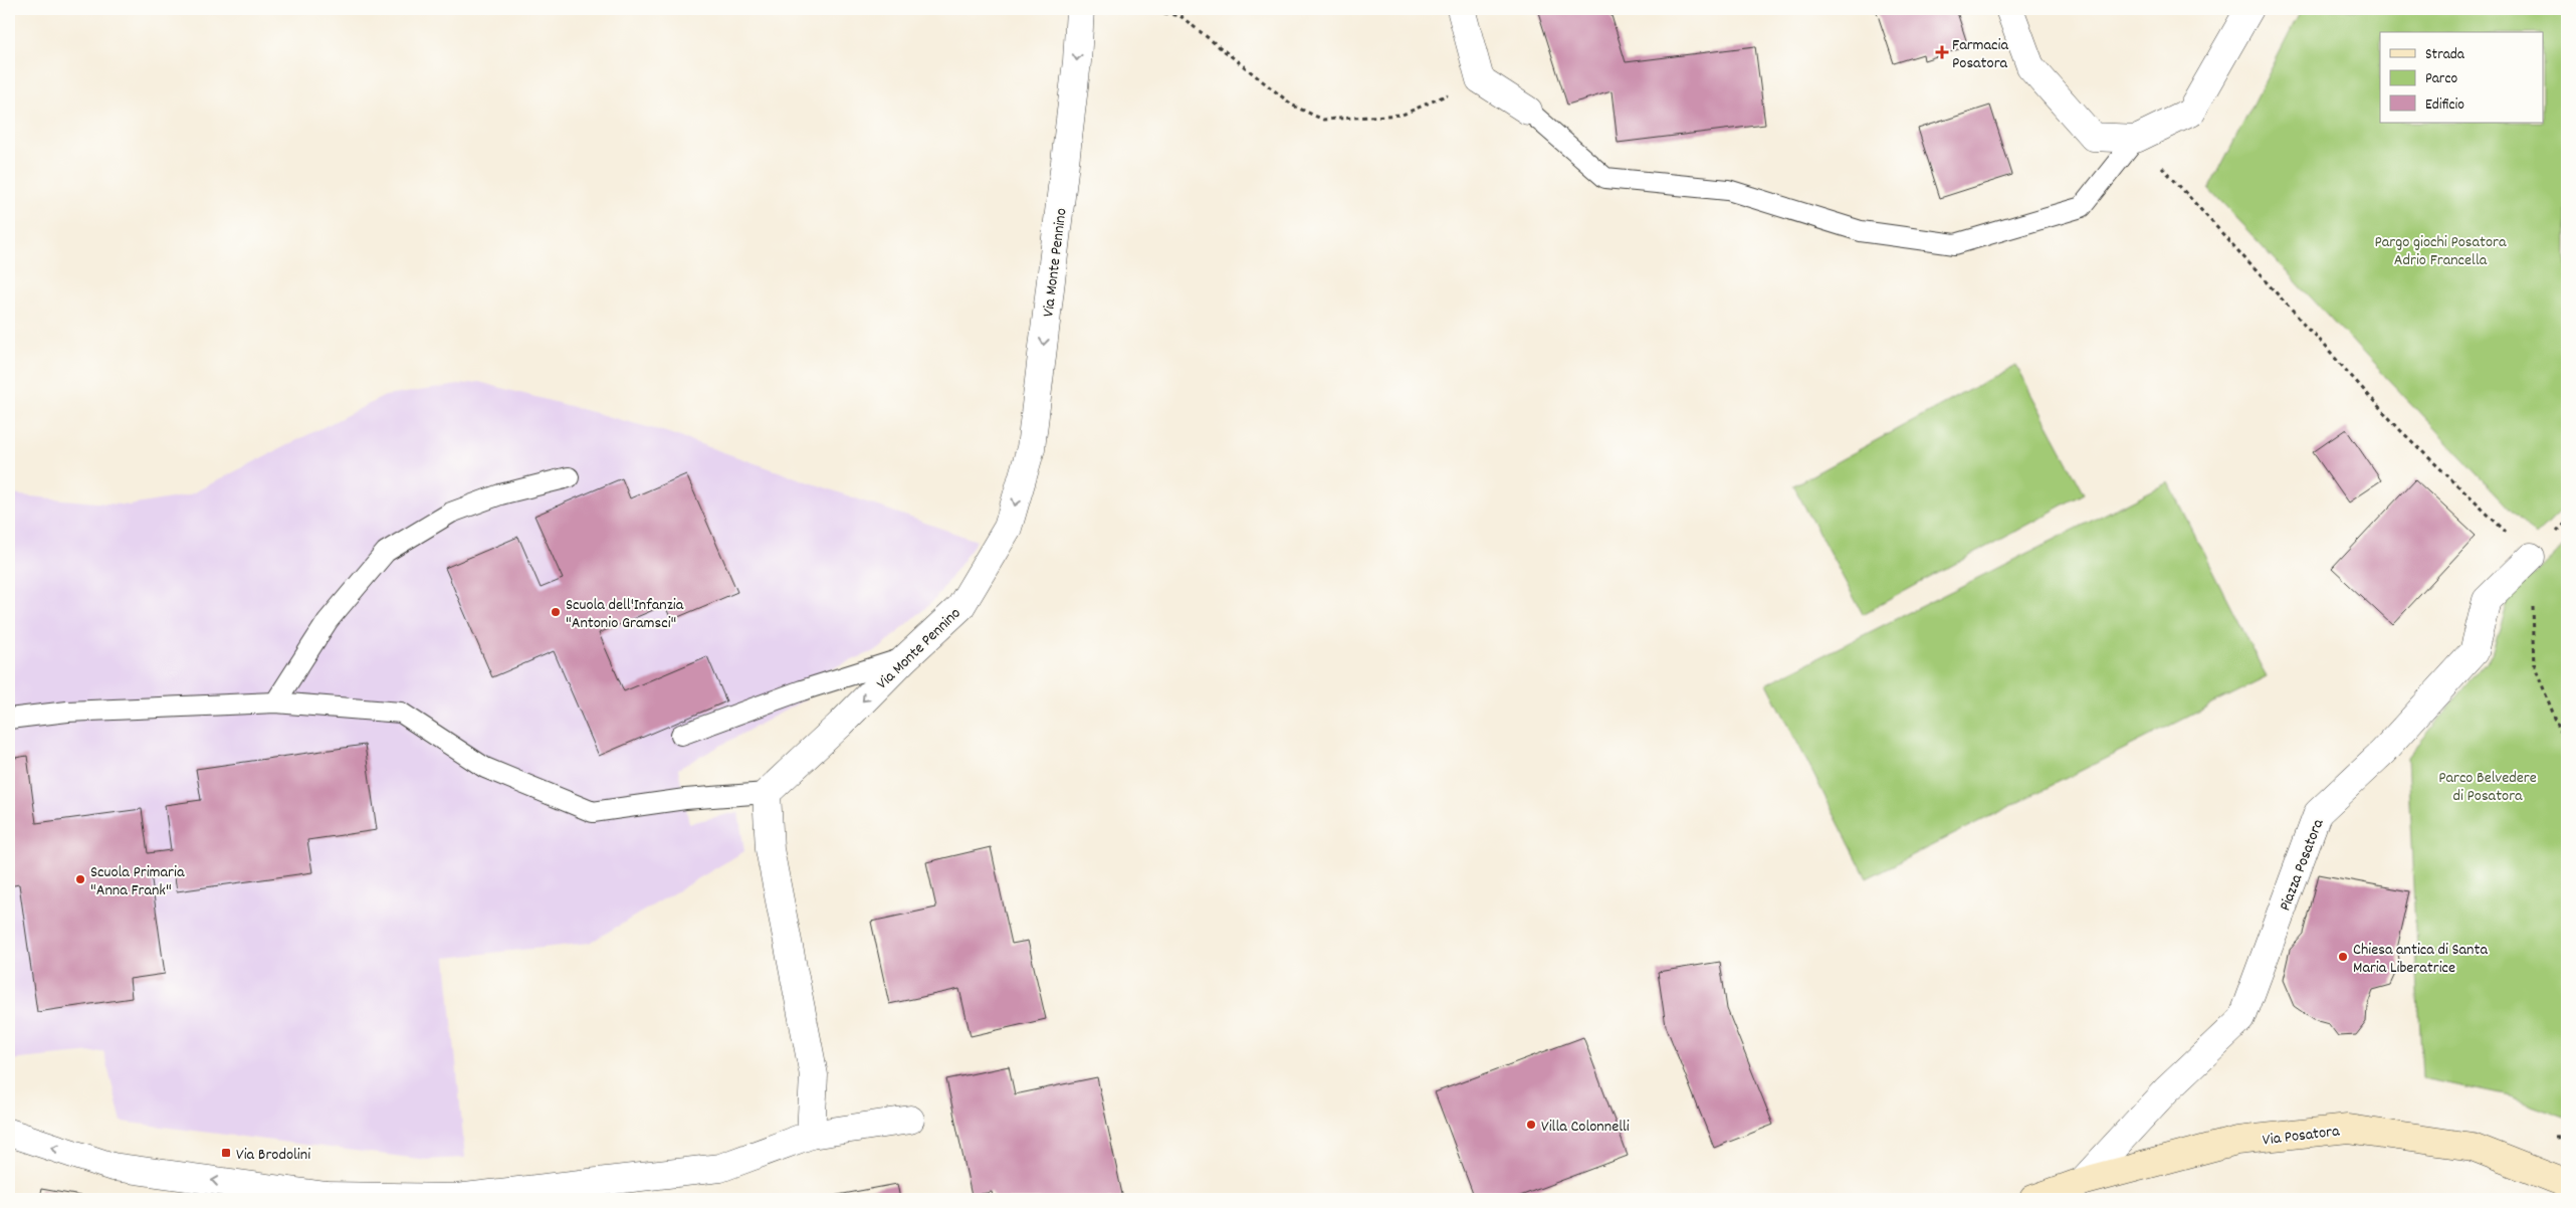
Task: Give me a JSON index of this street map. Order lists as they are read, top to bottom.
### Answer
{
  "streets": {
    "street": ["Via Monte Pennino", "Piazza Posatora", "Via Posatora"]
  },
  "crossings": [
    ["Piazza Posatora", "Via Posatora"]
  ],
  "one_way": ["Via Monte Pennino"],
  "parks": ["Pargo giochi Posatora Adrio Francella", "Parco Belvedere di Posatora"],
  "places": {
    "health": ["Farmacia Posatora"],
    "other": [
      "Scuola dell'Infanzia \"Antonio Gramsci\"",
      "Scuola Primaria \"Anna Frank\"",
      "Chiesa antica di Santa Maria Liberatrice",
      "Villa Colonnelli"
    ],
    "transit": ["Via Brodolini"]
  },
  "legend": ["Strada", "Parco", "Edificio"]
}
